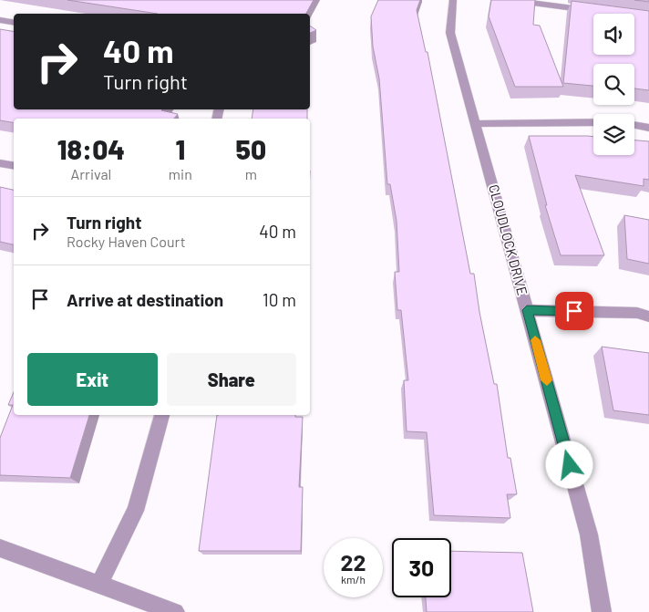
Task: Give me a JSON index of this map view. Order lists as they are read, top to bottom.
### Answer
{
  "streets": {
    "street": ["CLOUDLOCK DRIVE"]
  },
  "page": {
    "turn": ["40 m", "Turn right"],
    "eta": [
      "18:04",
      "Arrival",
      "1",
      "min",
      "50",
      "m"
    ],
    "list": [
      {
        "name": "Turn right",
        "note": "Rocky Haven Court",
        "value": "40 m"
      },
      {
        "name": "Arrive at destination",
        "value": "10 m"
      }
    ],
    "buttons": ["Exit", "Share"],
    "speed": "22 km/h",
    "limit": "30"
  }
}
